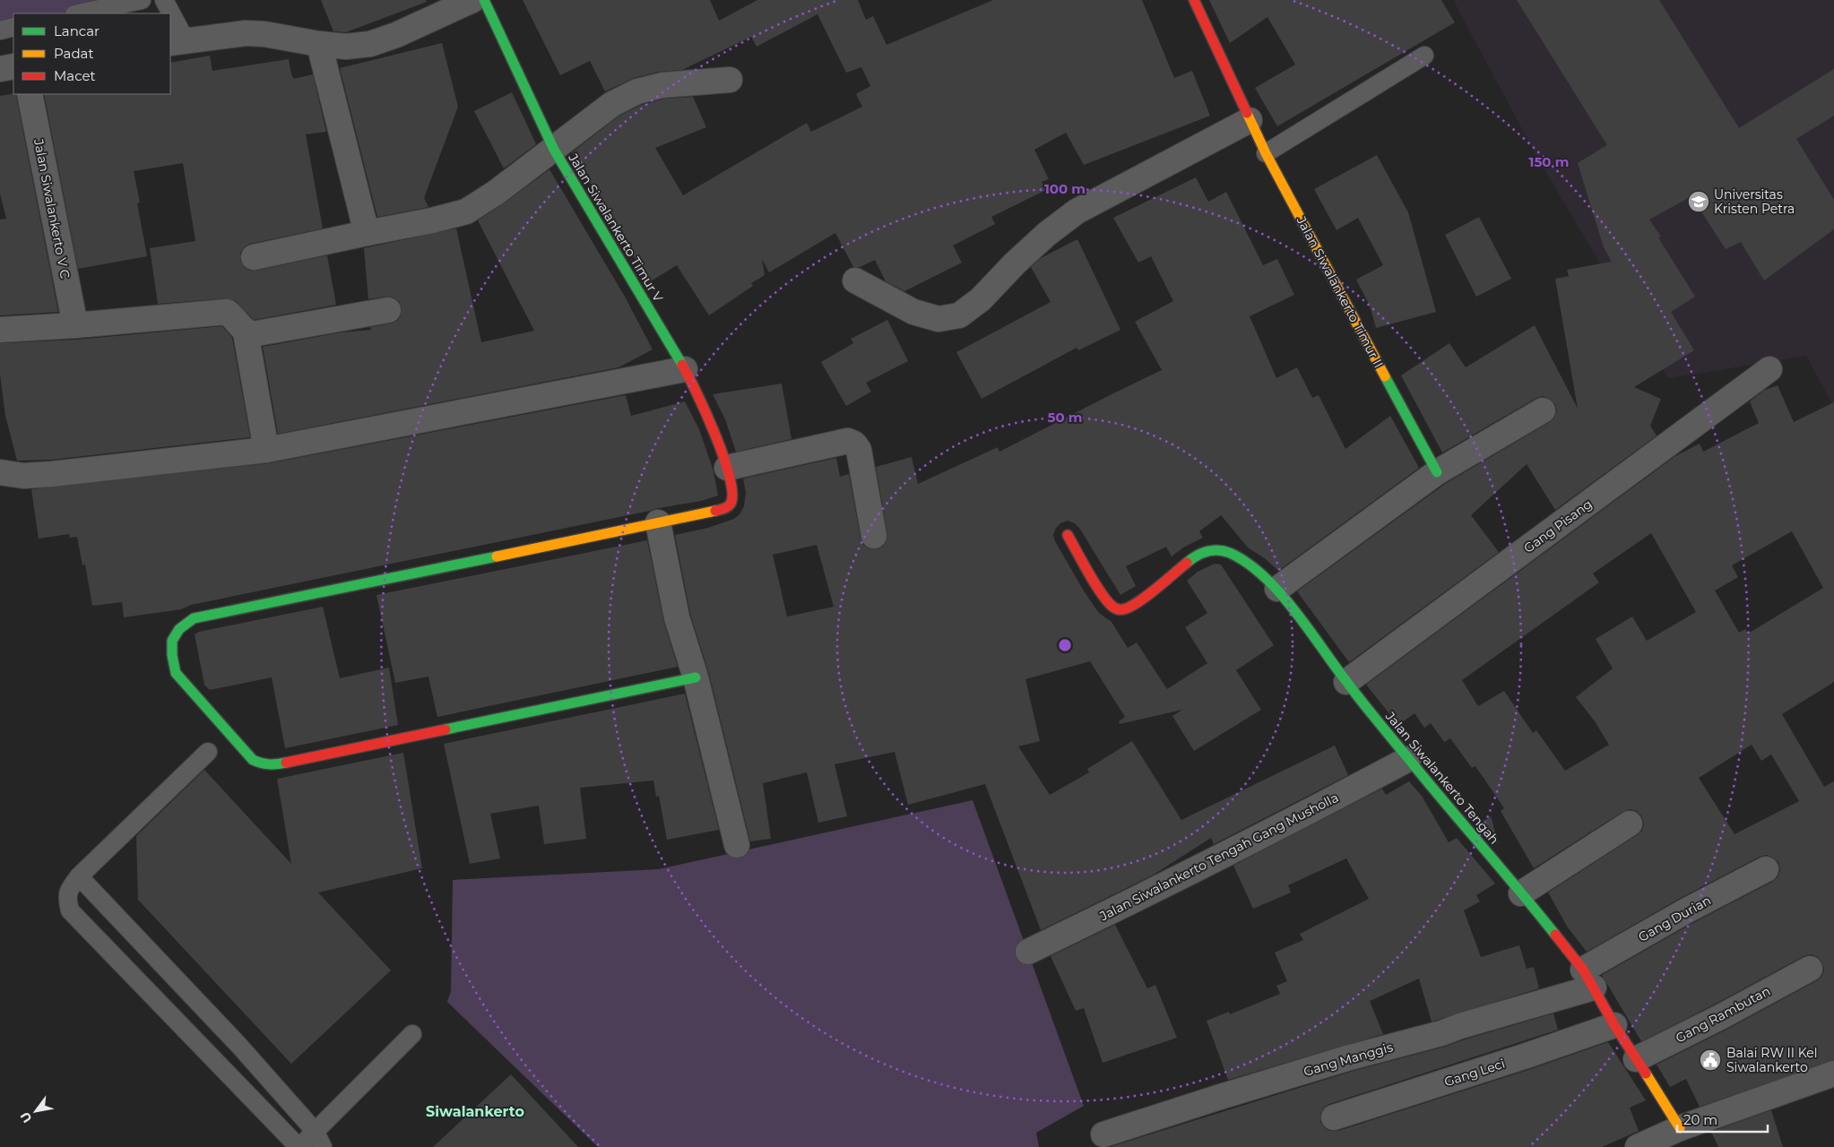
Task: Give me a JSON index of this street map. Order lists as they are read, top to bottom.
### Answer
{
  "streets": {
    "street": [
      "Jalan Siwalankerto V C",
      "Jalan Siwalankerto Timur V",
      "Jalan Siwalankerto Timur II",
      "Gang Pisang",
      "Jalan Siwalankerto Tengah",
      "Jalan Siwalankerto Tengah Gang Musholla",
      "Gang Durian",
      "Gang Rambutan",
      "Gang Manggis",
      "Gang Leci"
    ]
  },
  "crossings": [
    ["Gang Pisang", "Jalan Siwalankerto Tengah"],
    ["Jalan Siwalankerto Tengah", "Jalan Siwalankerto Tengah Gang Musholla"],
    ["Jalan Siwalankerto Tengah", "Gang Durian"],
    ["Jalan Siwalankerto Tengah", "Gang Rambutan"],
    ["Jalan Siwalankerto Tengah", "Gang Manggis"],
    ["Jalan Siwalankerto Tengah", "Gang Leci"],
    ["Gang Durian", "Gang Manggis"]
  ],
  "districts": ["Siwalankerto"],
  "places": {
    "school or university": ["Universitas Kristen Petra"],
    "public building": ["Balai RW II Kel Siwalankerto"]
  },
  "legend": ["Lancar", "Padat", "Macet"],
  "scale_bar": "20 m",
  "north": "bottom left",
  "rings": ["150 m", "100 m", "50 m"]
}
